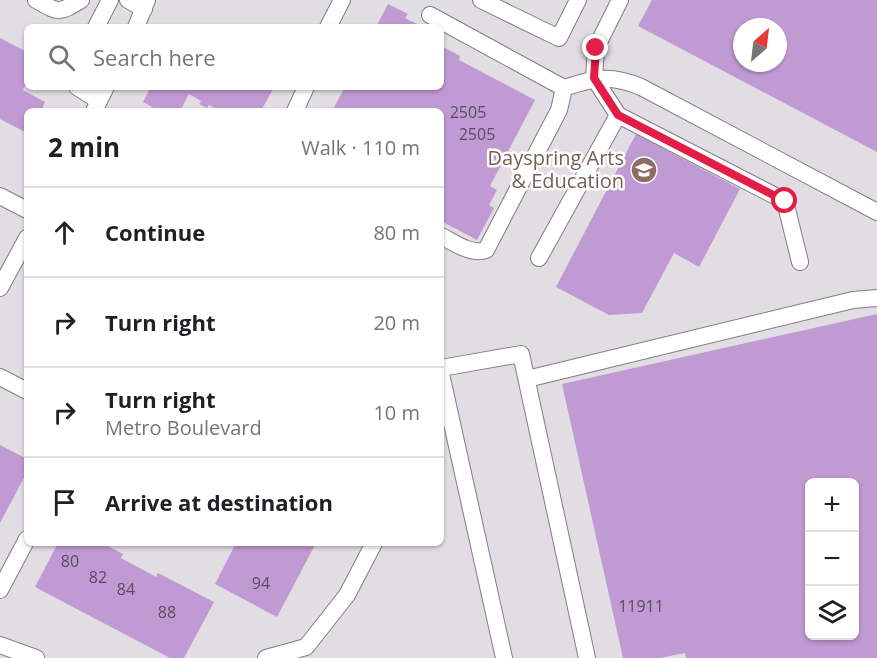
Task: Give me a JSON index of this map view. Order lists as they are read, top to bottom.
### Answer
{
  "places": {
    "school or university": ["Dayspring Arts & Education"]
  },
  "house_numbers": [
    "2505",
    "2505",
    "80",
    "82",
    "94",
    "84",
    "11911",
    "88"
  ],
  "north": "top right",
  "page": {
    "search": "Search here",
    "heading": ["2 min", "Walk · 110 m"],
    "list": [
      ["Continue", "80 m"],
      ["Turn right", "20 m"],
      ["Turn right", "Metro Boulevard", "10 m"],
      "Arrive at destination"
    ],
    "map_buttons": ["+", "−"]
  }
}
